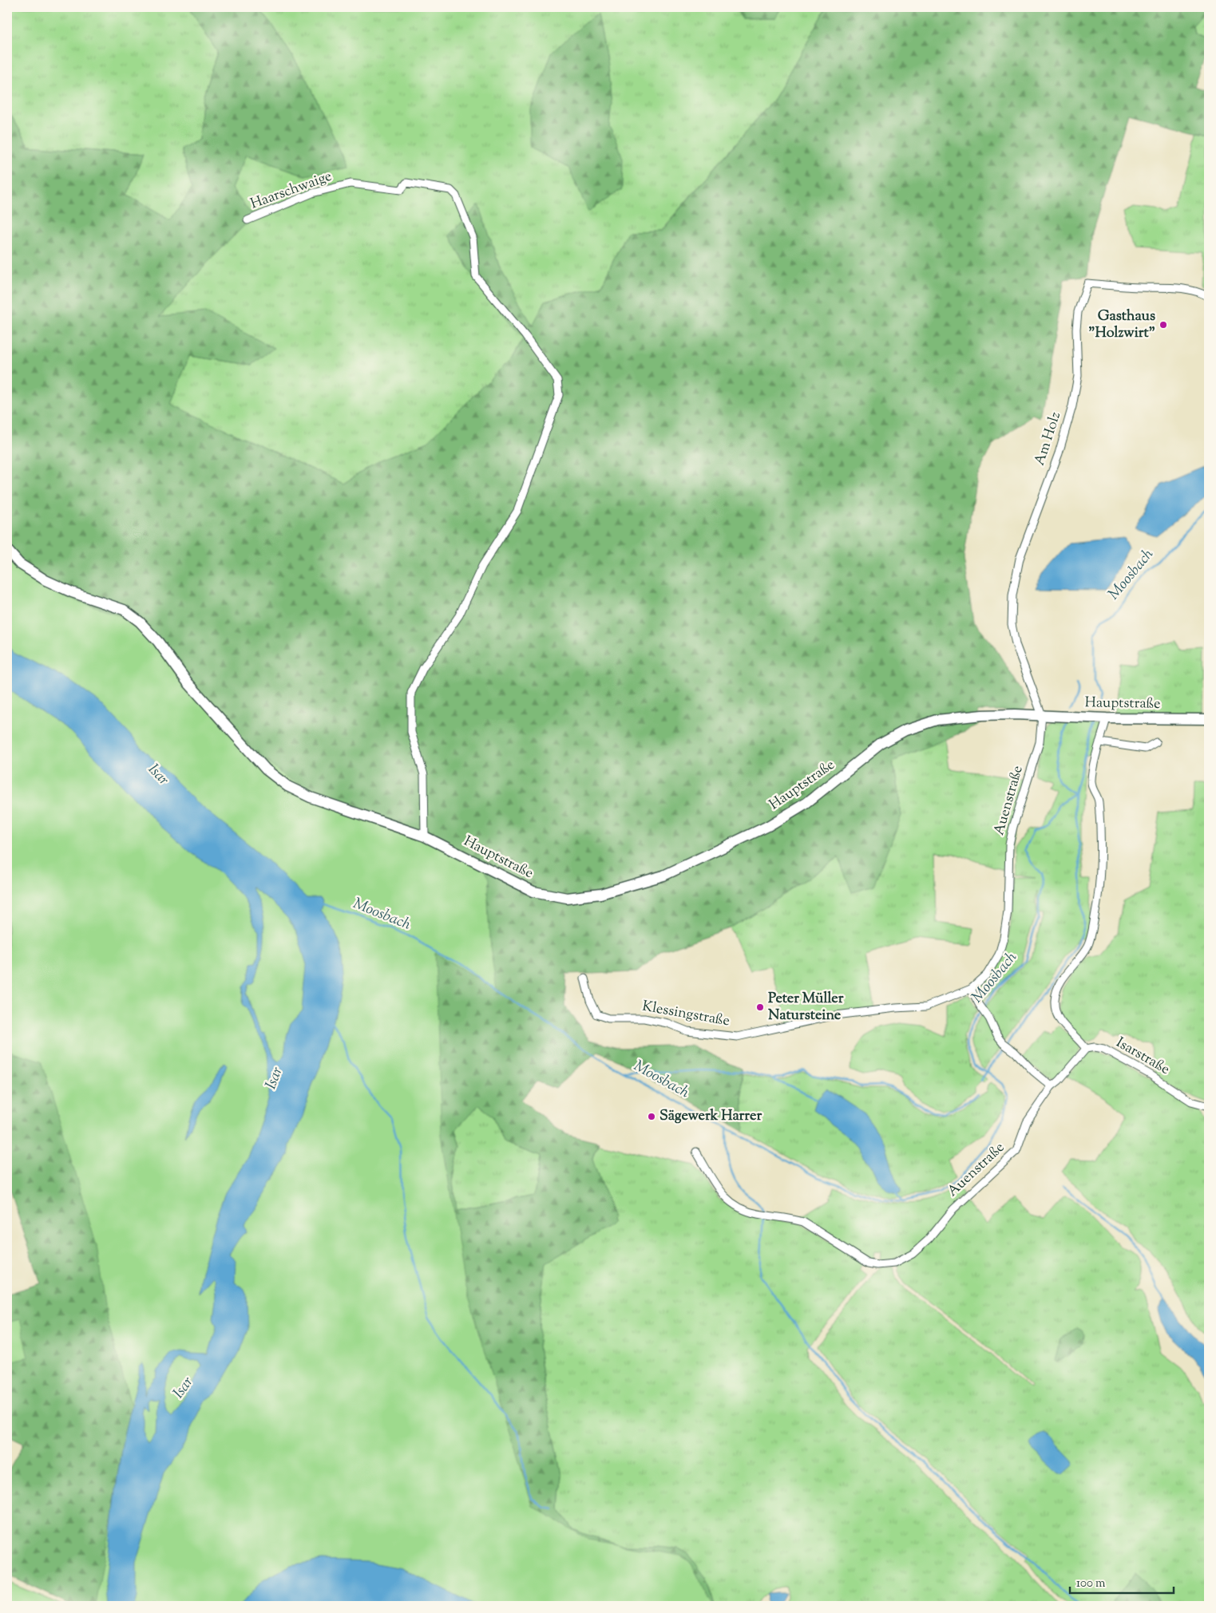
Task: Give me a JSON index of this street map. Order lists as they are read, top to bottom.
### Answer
{
  "streets": {
    "main road": ["Hauptstraße"],
    "street": [
      "Haarschwaige",
      "Am Holz",
      "Auenstraße",
      "Klessingstraße",
      "Isarstraße"
    ]
  },
  "crossings": [
    ["Haarschwaige", "Hauptstraße"],
    ["Am Holz", "Hauptstraße"],
    ["Am Holz", "Auenstraße"],
    ["Hauptstraße", "Auenstraße"],
    ["Auenstraße", "Klessingstraße"]
  ],
  "water": ["Moosbach", "Isar"],
  "places": ["Gasthaus \"Holzwirt\"", "Peter Müller Natursteine", "Sägewerk Harrer"],
  "scale_bar": "100 m"
}
